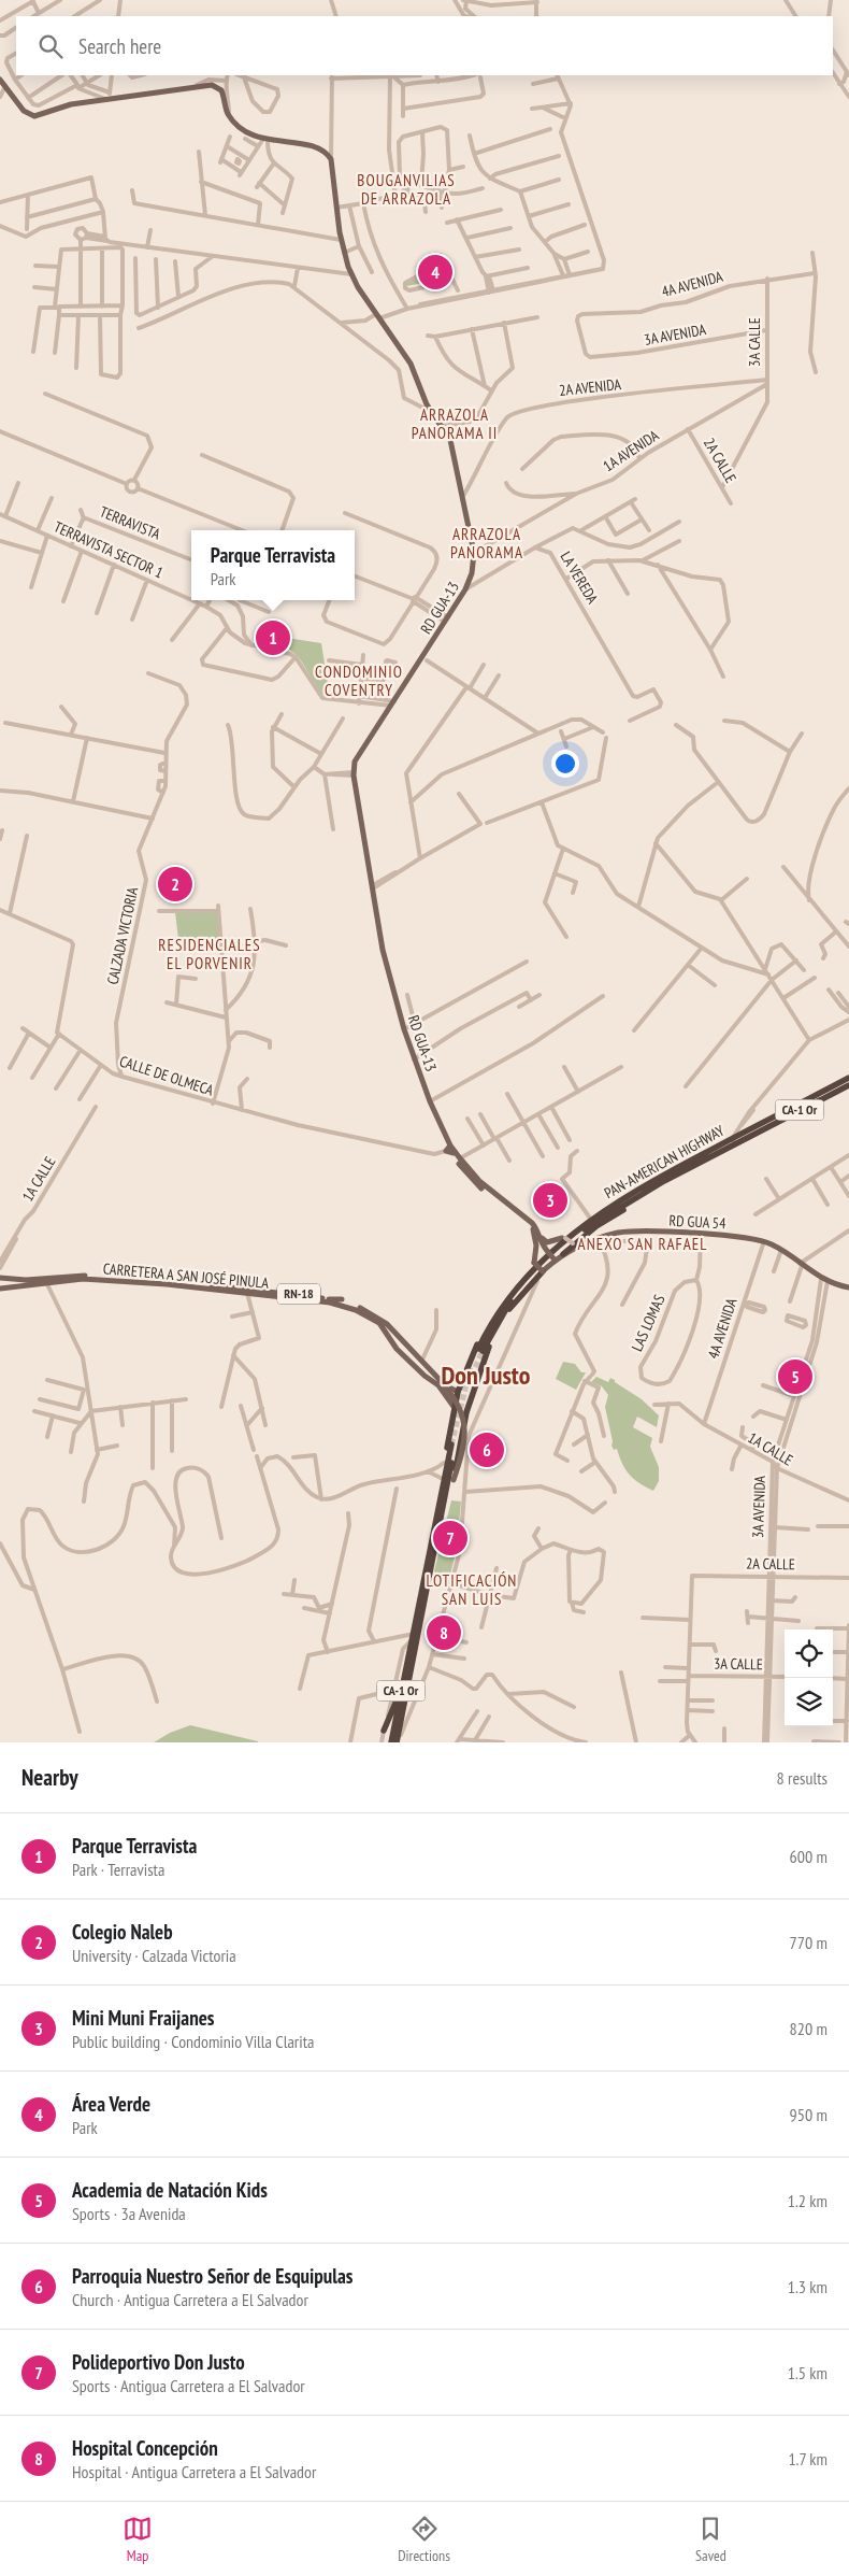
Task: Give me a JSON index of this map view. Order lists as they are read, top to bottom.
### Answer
{
  "streets": {
    "highway": ["CA-1 Or", "PAN-AMERICAN HIGHWAY"],
    "main road": [
      "RD GUA-13",
      "RD GUA 54",
      "CARRETERA A SAN JOSÉ PINULA",
      "RN-18"
    ],
    "street": [
      "4A AVENIDA",
      "3A AVENIDA",
      "3A CALLE",
      "2A AVENIDA",
      "1A AVENIDA",
      "2A CALLE",
      "TERRAVISTA",
      "TERRAVISTA SECTOR 1",
      "LA VEREDA",
      "CALZADA VICTORIA",
      "CALLE DE OLMECA",
      "1A CALLE",
      "LAS LOMAS"
    ]
  },
  "crossings": [
    ["4A AVENIDA", "3A AVENIDA"],
    ["4A AVENIDA", "3A CALLE"],
    ["4A AVENIDA", "1A CALLE"],
    ["4A AVENIDA", "RD GUA 54"],
    ["3A AVENIDA", "3A CALLE"],
    ["3A AVENIDA", "2A CALLE"],
    ["3A AVENIDA", "1A CALLE"],
    ["3A AVENIDA", "RD GUA 54"],
    ["3A CALLE", "2A AVENIDA"],
    ["3A CALLE", "1A AVENIDA"],
    ["3A CALLE", "2A CALLE"],
    ["2A AVENIDA", "1A AVENIDA"],
    ["2A AVENIDA", "RD GUA-13"],
    ["1A AVENIDA", "2A CALLE"],
    ["1A AVENIDA", "RD GUA-13"],
    ["TERRAVISTA", "TERRAVISTA SECTOR 1"],
    ["RD GUA-13", "CALLE DE OLMECA"],
    ["RD GUA-13", "RD GUA 54"],
    ["CALZADA VICTORIA", "CALLE DE OLMECA"],
    ["RD GUA 54", "LAS LOMAS"]
  ],
  "districts": [
    "BOUGANVILIAS DE ARRAZOLA",
    "ARRAZOLA PANORAMA II",
    "ARRAZOLA PANORAMA",
    "CONDOMINIO COVENTRY",
    "RESIDENCIALES EL PORVENIR",
    "ANEXO SAN RAFAEL",
    "Don Justo",
    "LOTIFICACIÓN SAN LUIS"
  ],
  "page": {
    "search": "Search here",
    "pins": [
      "4",
      "1",
      "2",
      "3",
      "5",
      "6",
      "7",
      "8"
    ],
    "popup": ["Parque Terravista", "Park"],
    "heading": ["Nearby", "8 results"],
    "list": [
      {
        "mark": "1",
        "name": "Parque Terravista",
        "note": "Park · Terravista",
        "value": "600 m"
      },
      {
        "mark": "2",
        "name": "Colegio Naleb",
        "note": "University · Calzada Victoria",
        "value": "770 m"
      },
      {
        "mark": "3",
        "name": "Mini Muni Fraijanes",
        "note": "Public building · Condominio Villa Clarita",
        "value": "820 m"
      },
      {
        "mark": "4",
        "name": "Área Verde",
        "note": "Park",
        "value": "950 m"
      },
      {
        "mark": "5",
        "name": "Academia de Natación Kids",
        "note": "Sports · 3a Avenida",
        "value": "1.2 km"
      },
      {
        "mark": "6",
        "name": "Parroquia Nuestro Señor de Esquipulas",
        "note": "Church · Antigua Carretera a El Salvador",
        "value": "1.3 km"
      },
      {
        "mark": "7",
        "name": "Polideportivo Don Justo",
        "note": "Sports · Antigua Carretera a El Salvador",
        "value": "1.5 km"
      },
      {
        "mark": "8",
        "name": "Hospital Concepción",
        "note": "Hospital · Antigua Carretera a El Salvador",
        "value": "1.7 km"
      }
    ],
    "nav": ["Map", "Directions", "Saved"]
  }
}
